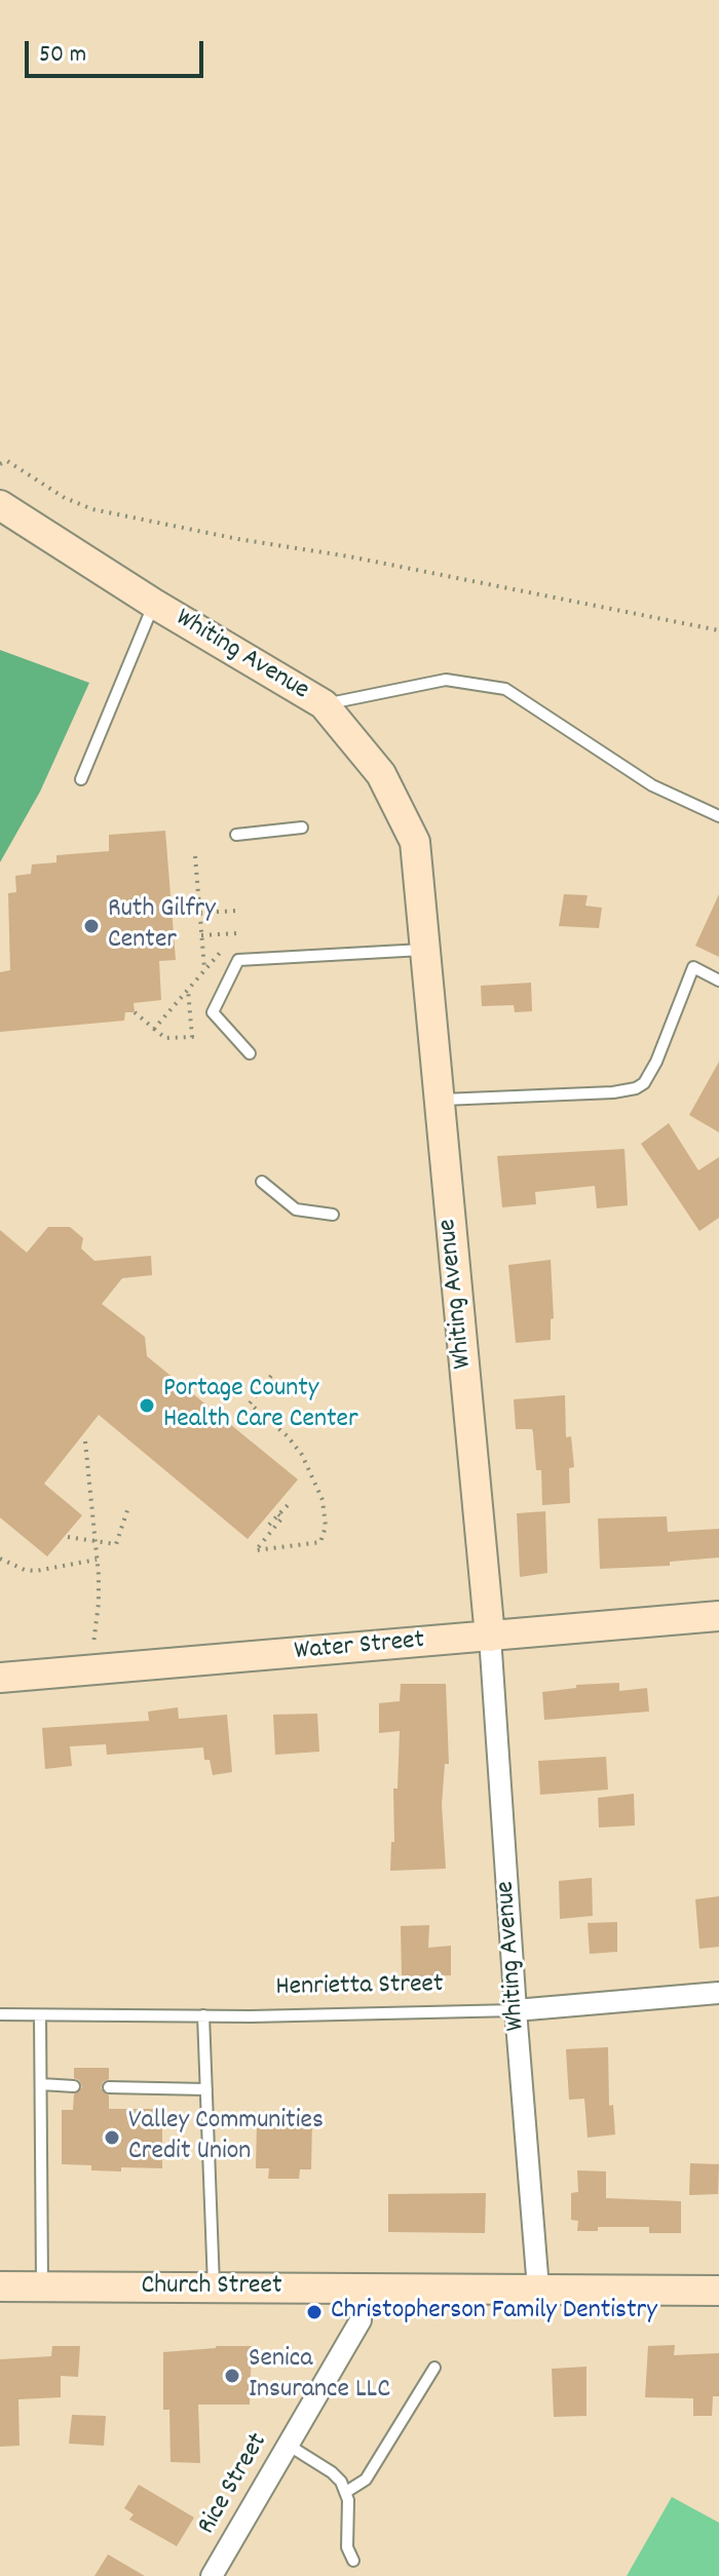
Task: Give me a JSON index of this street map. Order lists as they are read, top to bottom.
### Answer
{
  "streets": {
    "street": [
      "Whiting Avenue",
      "Water Street",
      "Henrietta Street",
      "Church Street",
      "Rice Street"
    ]
  },
  "crossings": [
    ["Whiting Avenue", "Water Street"],
    ["Whiting Avenue", "Henrietta Street"],
    ["Whiting Avenue", "Church Street"],
    ["Church Street", "Rice Street"]
  ],
  "places": [
    "Ruth Gilfry Center",
    "Portage County Health Care Center",
    "Valley Communities Credit Union",
    "Christopherson Family Dentistry",
    "Senica Insurance LLC"
  ],
  "scale_bar": "50 m"
}
